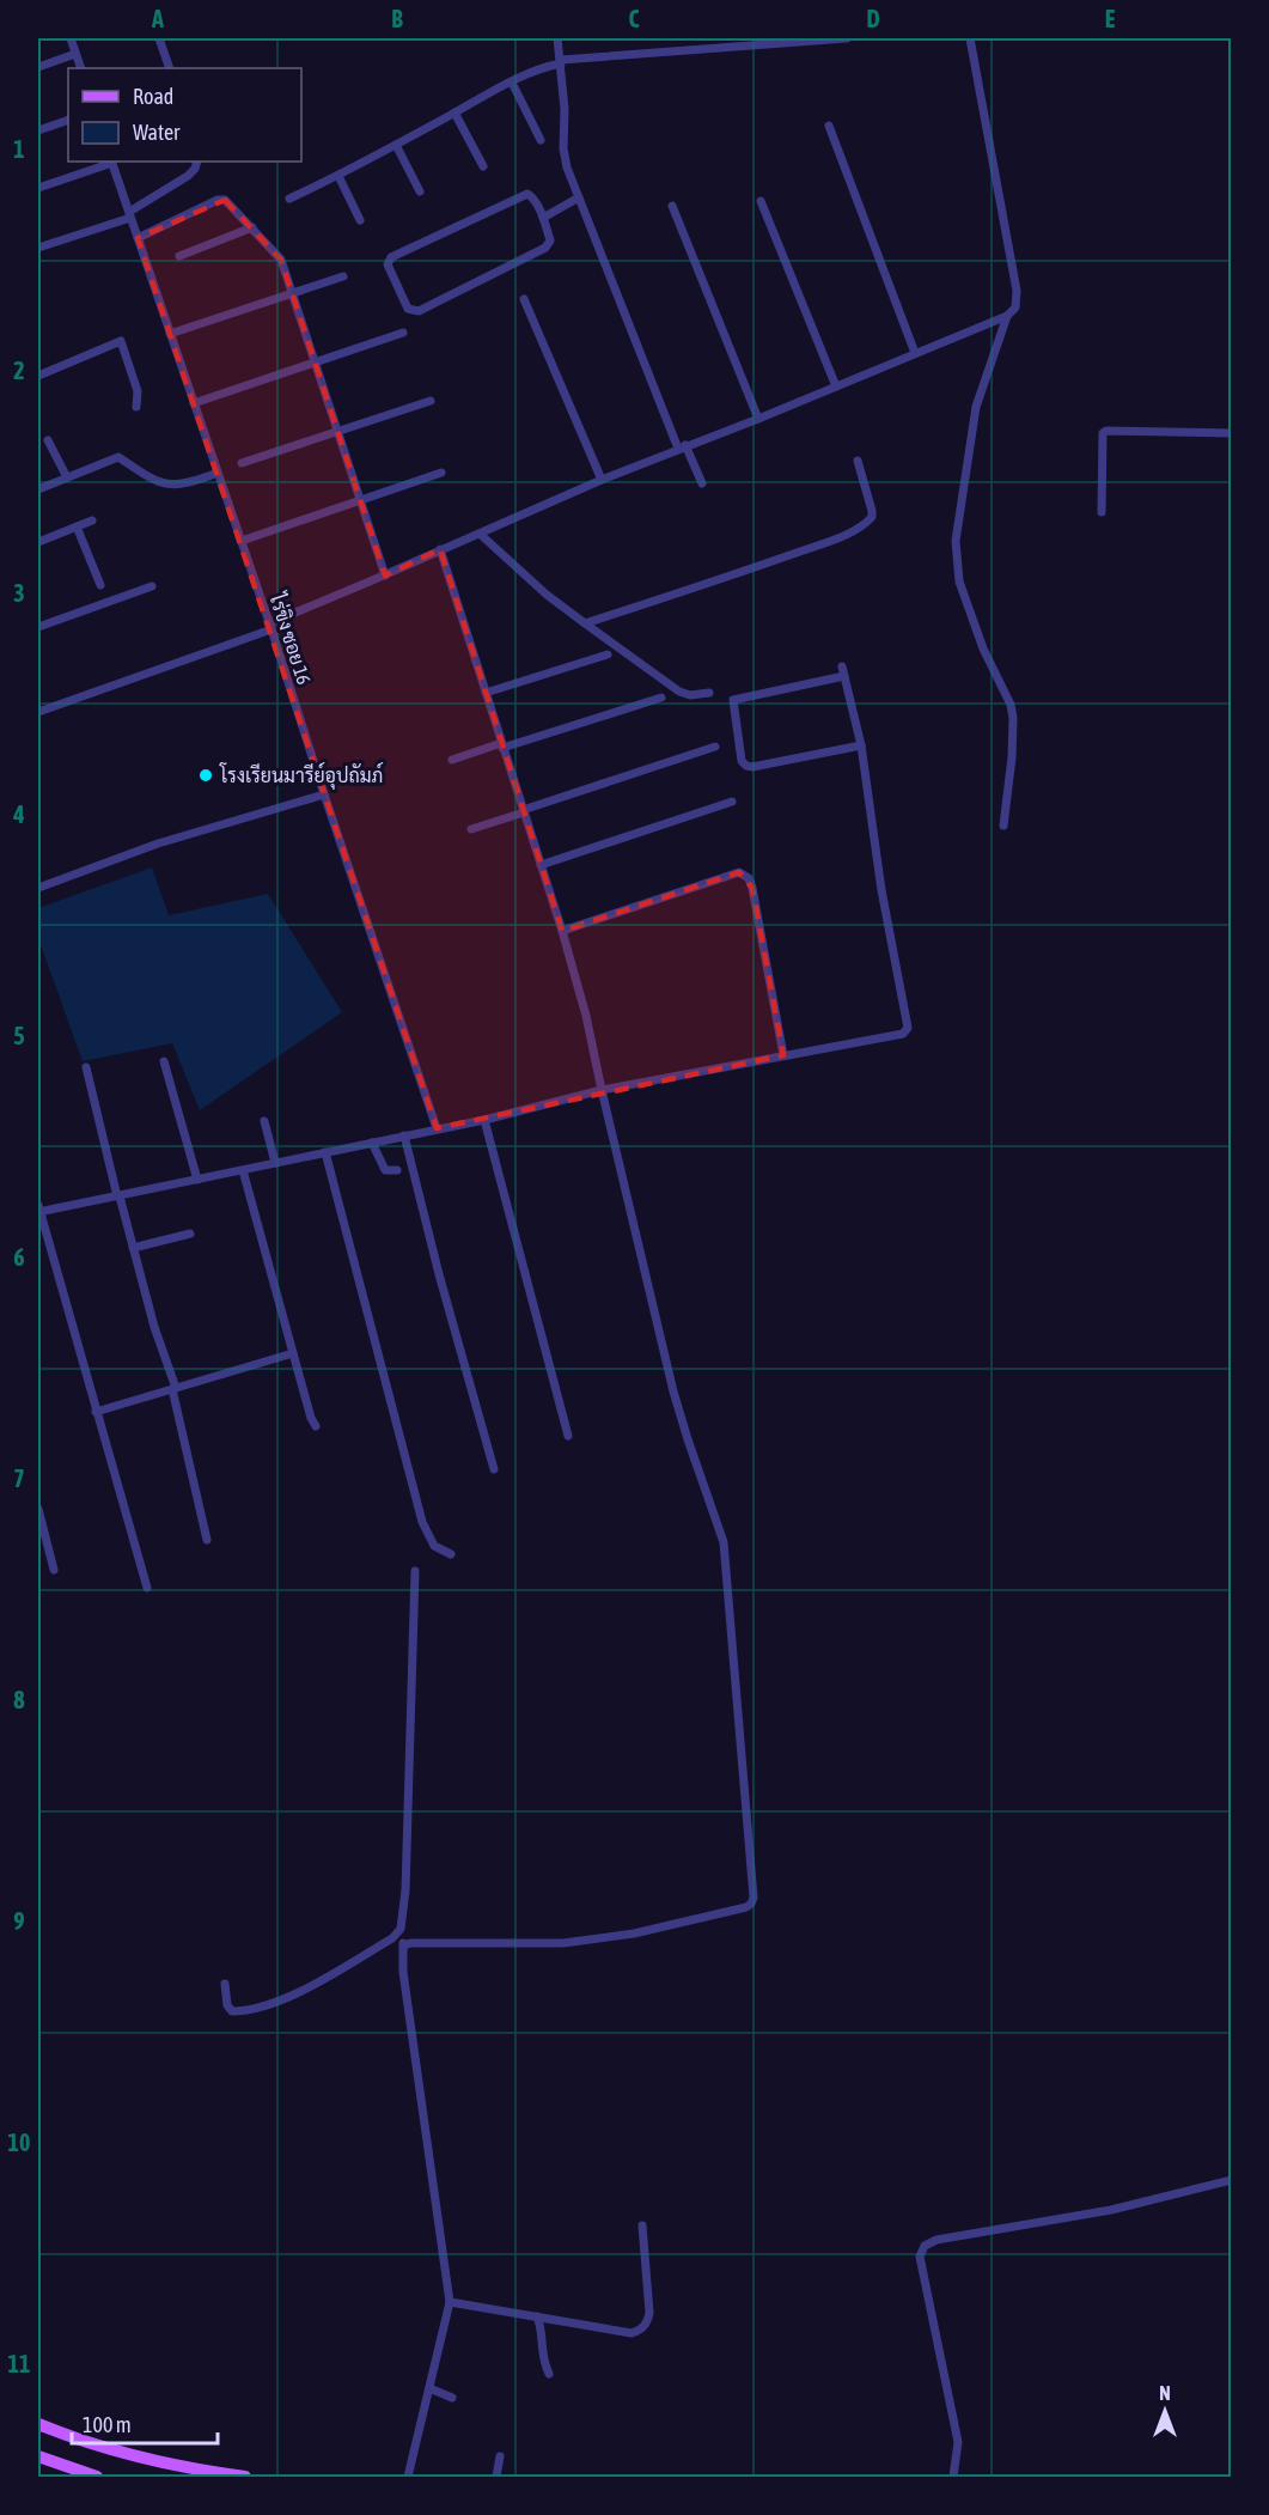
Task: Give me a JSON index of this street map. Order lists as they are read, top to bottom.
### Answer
{
  "streets": {
    "street": ["ไร่ขิง ซอย 16"]
  },
  "places": ["โรงเรียนมารีย์อุปถัมภ์"],
  "legend": ["Road", "Water"],
  "scale_bar": "100 m",
  "north": "top",
  "grid": {
    "columns": [
      "A",
      "B",
      "C",
      "D",
      "E"
    ],
    "rows": [
      "1",
      "2",
      "3",
      "4",
      "5",
      "6",
      "7",
      "8",
      "9",
      "10",
      "11"
    ]
  }
}
